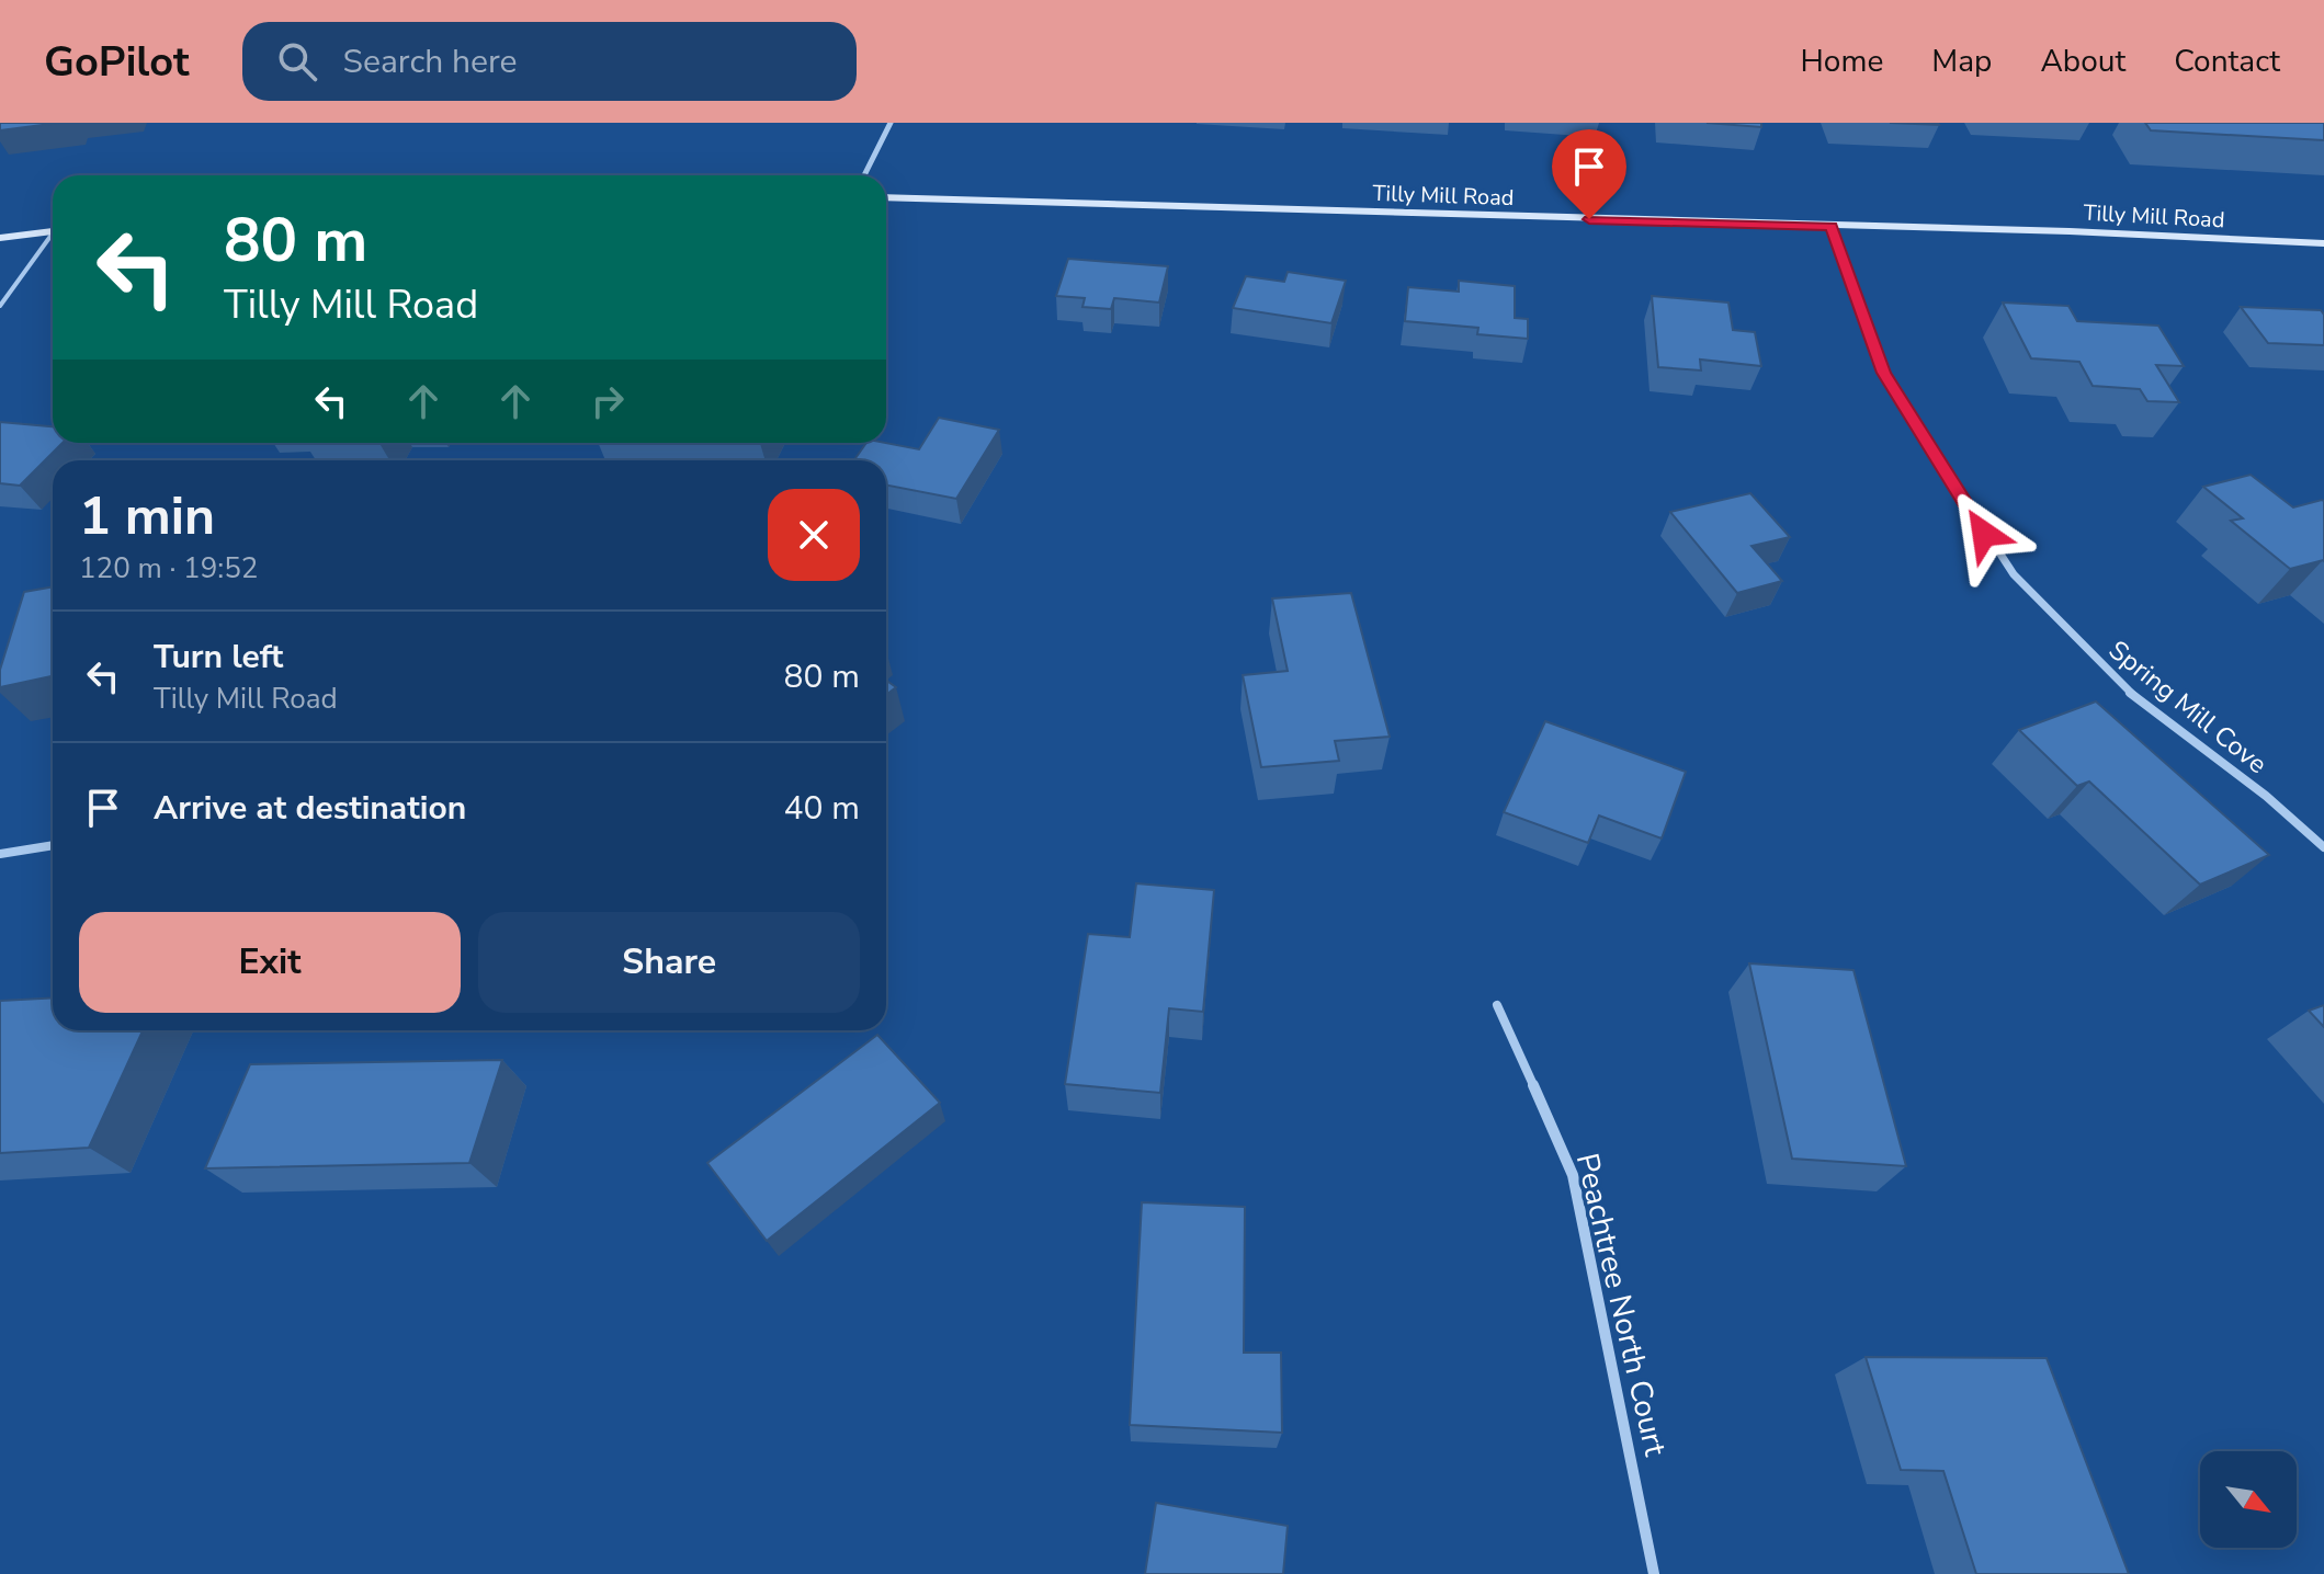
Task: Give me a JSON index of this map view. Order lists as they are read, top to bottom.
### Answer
{
  "streets": {
    "street": ["Tilly Mill Road", "Spring Mill Cove", "Peachtree North Court"]
  },
  "crossings": [
    ["Tilly Mill Road", "Spring Mill Cove"]
  ],
  "north": "bottom right",
  "page": {
    "header": "GoPilot",
    "search": "Search here",
    "nav": [
      "Home",
      "Map",
      "About",
      "Contact"
    ],
    "turn": ["80 m", "Tilly Mill Road"],
    "heading": ["1 min", "120 m · 19:52"],
    "list": [
      {
        "name": "Turn left",
        "note": "Tilly Mill Road",
        "value": "80 m"
      },
      {
        "name": "Arrive at destination",
        "value": "40 m"
      }
    ],
    "buttons": ["Exit", "Share"]
  }
}
